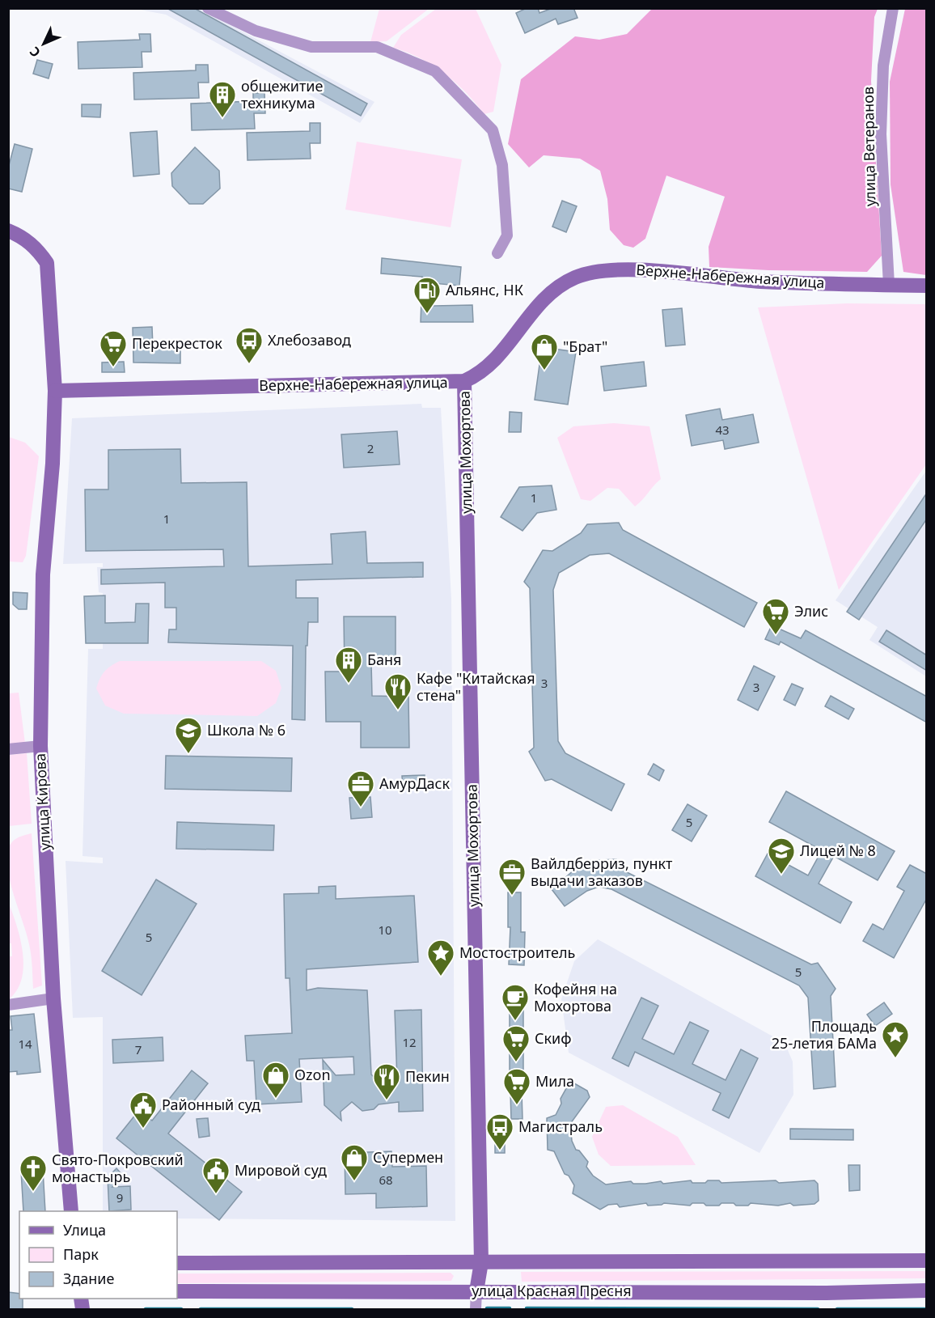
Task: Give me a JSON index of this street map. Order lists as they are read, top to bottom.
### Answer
{
  "streets": {
    "street": [
      "улица Ветеранов",
      "Верхне-Набережная улица",
      "улица Мохортова",
      "улица Кирова",
      "улица Красная Пресня"
    ]
  },
  "crossings": [
    ["улица Ветеранов", "Верхне-Набережная улица"],
    ["Верхне-Набережная улица", "улица Мохортова"],
    ["Верхне-Набережная улица", "улица Кирова"],
    ["улица Мохортова", "улица Красная Пресня"]
  ],
  "places": {
    "building": ["общежитие техникума", "Баня"],
    "fuel station": ["Альянс, НК"],
    "bus stop": ["Хлебозавод", "Магистраль"],
    "supermarket": [
      "Перекресток",
      "Элис",
      "Скиф",
      "Мила"
    ],
    "shop": ["\"Брат\"", "Ozon", "Cупермен"],
    "restaurant": ["Кафе \"Китайская стена\"", "Пекин"],
    "school or university": ["Школа № 6", "Лицей № 8"],
    "office": ["АмурДаск", "Вайлдберриз, пункт выдачи заказов"],
    "place": ["Мостостроитель", "Площадь 25-летия БАМа"],
    "cafe": ["Кофейня на Мохортова"],
    "public building": ["Районный суд", "Мировой суд"],
    "church": ["Свято-Покровский монастырь"]
  },
  "house_numbers": [
    "43",
    "2",
    "1",
    "1",
    "3",
    "3",
    "5",
    "10",
    "5",
    "5",
    "12",
    "14",
    "7",
    "68",
    "9"
  ],
  "legend": ["Улица", "Парк", "Здание"],
  "north": "bottom left"
}
